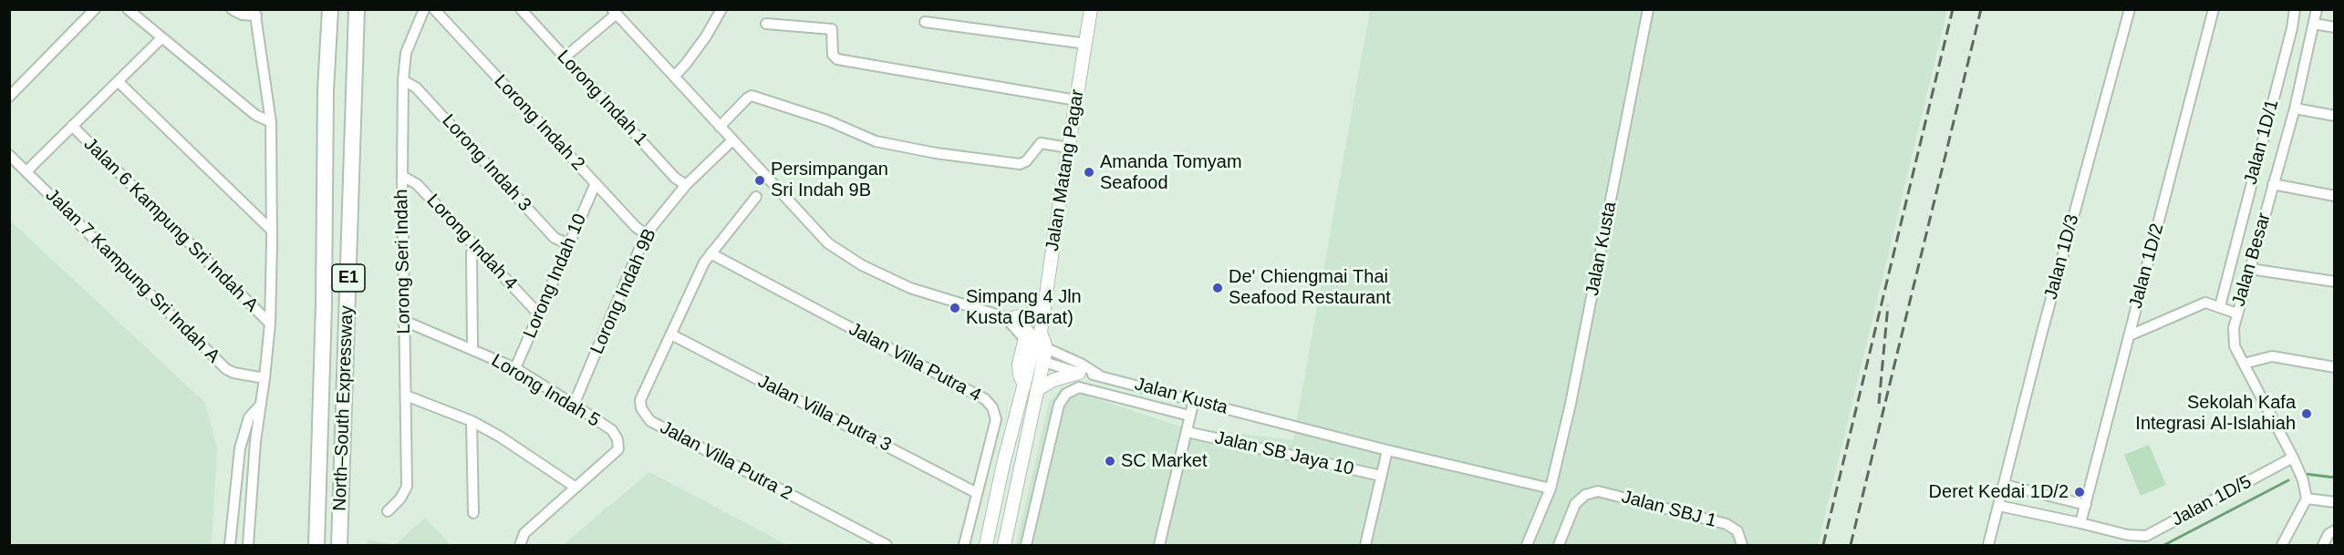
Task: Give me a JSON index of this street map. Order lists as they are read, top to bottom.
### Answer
{
  "streets": {
    "highway": ["E1", "North–South Expressway"],
    "main road": ["Jalan Matang Pagar"],
    "street": [
      "Lorong Indah 1",
      "Lorong Indah 2",
      "Jalan 1D/1",
      "Lorong Indah 3",
      "Jalan 6 Kampung Sri Indah A",
      "Lorong Indah 4",
      "Jalan Kusta",
      "Jalan 1D/3",
      "Jalan Besar",
      "Lorong Seri Indah",
      "Jalan 1D/2",
      "Jalan 7 Kampung Sri Indah A",
      "Lorong Indah 10",
      "Lorong Indah 9B",
      "Jalan Villa Putra 4",
      "Lorong Indah 5",
      "Jalan Villa Putra 3",
      "Jalan SB Jaya 10",
      "Jalan Villa Putra 2",
      "Jalan 1D/5",
      "Jalan SBJ 1"
    ]
  },
  "crossings": [
    ["Lorong Indah 1", "Lorong Indah 9B"],
    ["Lorong Indah 2", "Lorong Indah 10"],
    ["Lorong Indah 2", "Lorong Indah 9B"],
    ["Lorong Indah 3", "Lorong Seri Indah"],
    ["Lorong Indah 3", "Lorong Indah 10"],
    ["Lorong Indah 4", "Lorong Seri Indah"],
    ["Lorong Indah 4", "Lorong Indah 10"],
    ["Jalan 1D/3", "Jalan 1D/5"],
    ["Jalan Besar", "Jalan 1D/5"],
    ["Lorong Seri Indah", "Lorong Indah 5"],
    ["Jalan 1D/2", "Jalan 1D/5"],
    ["Lorong Indah 10", "Lorong Indah 5"],
    ["Lorong Indah 9B", "Lorong Indah 5"],
    ["Jalan Villa Putra 4", "Jalan Villa Putra 3"],
    ["Jalan Villa Putra 4", "Jalan Villa Putra 2"],
    ["Jalan Villa Putra 3", "Jalan Villa Putra 2"]
  ],
  "places": [
    "Amanda Tomyam Seafood",
    "Persimpangan Sri Indah 9B",
    "De' Chiengmai Thai Seafood Restaurant",
    "Simpang 4 Jln Kusta (Barat)",
    "Sekolah Kafa Integrasi Al-Islahiah",
    "SC Market",
    "Deret Kedai 1D/2"
  ]
}
